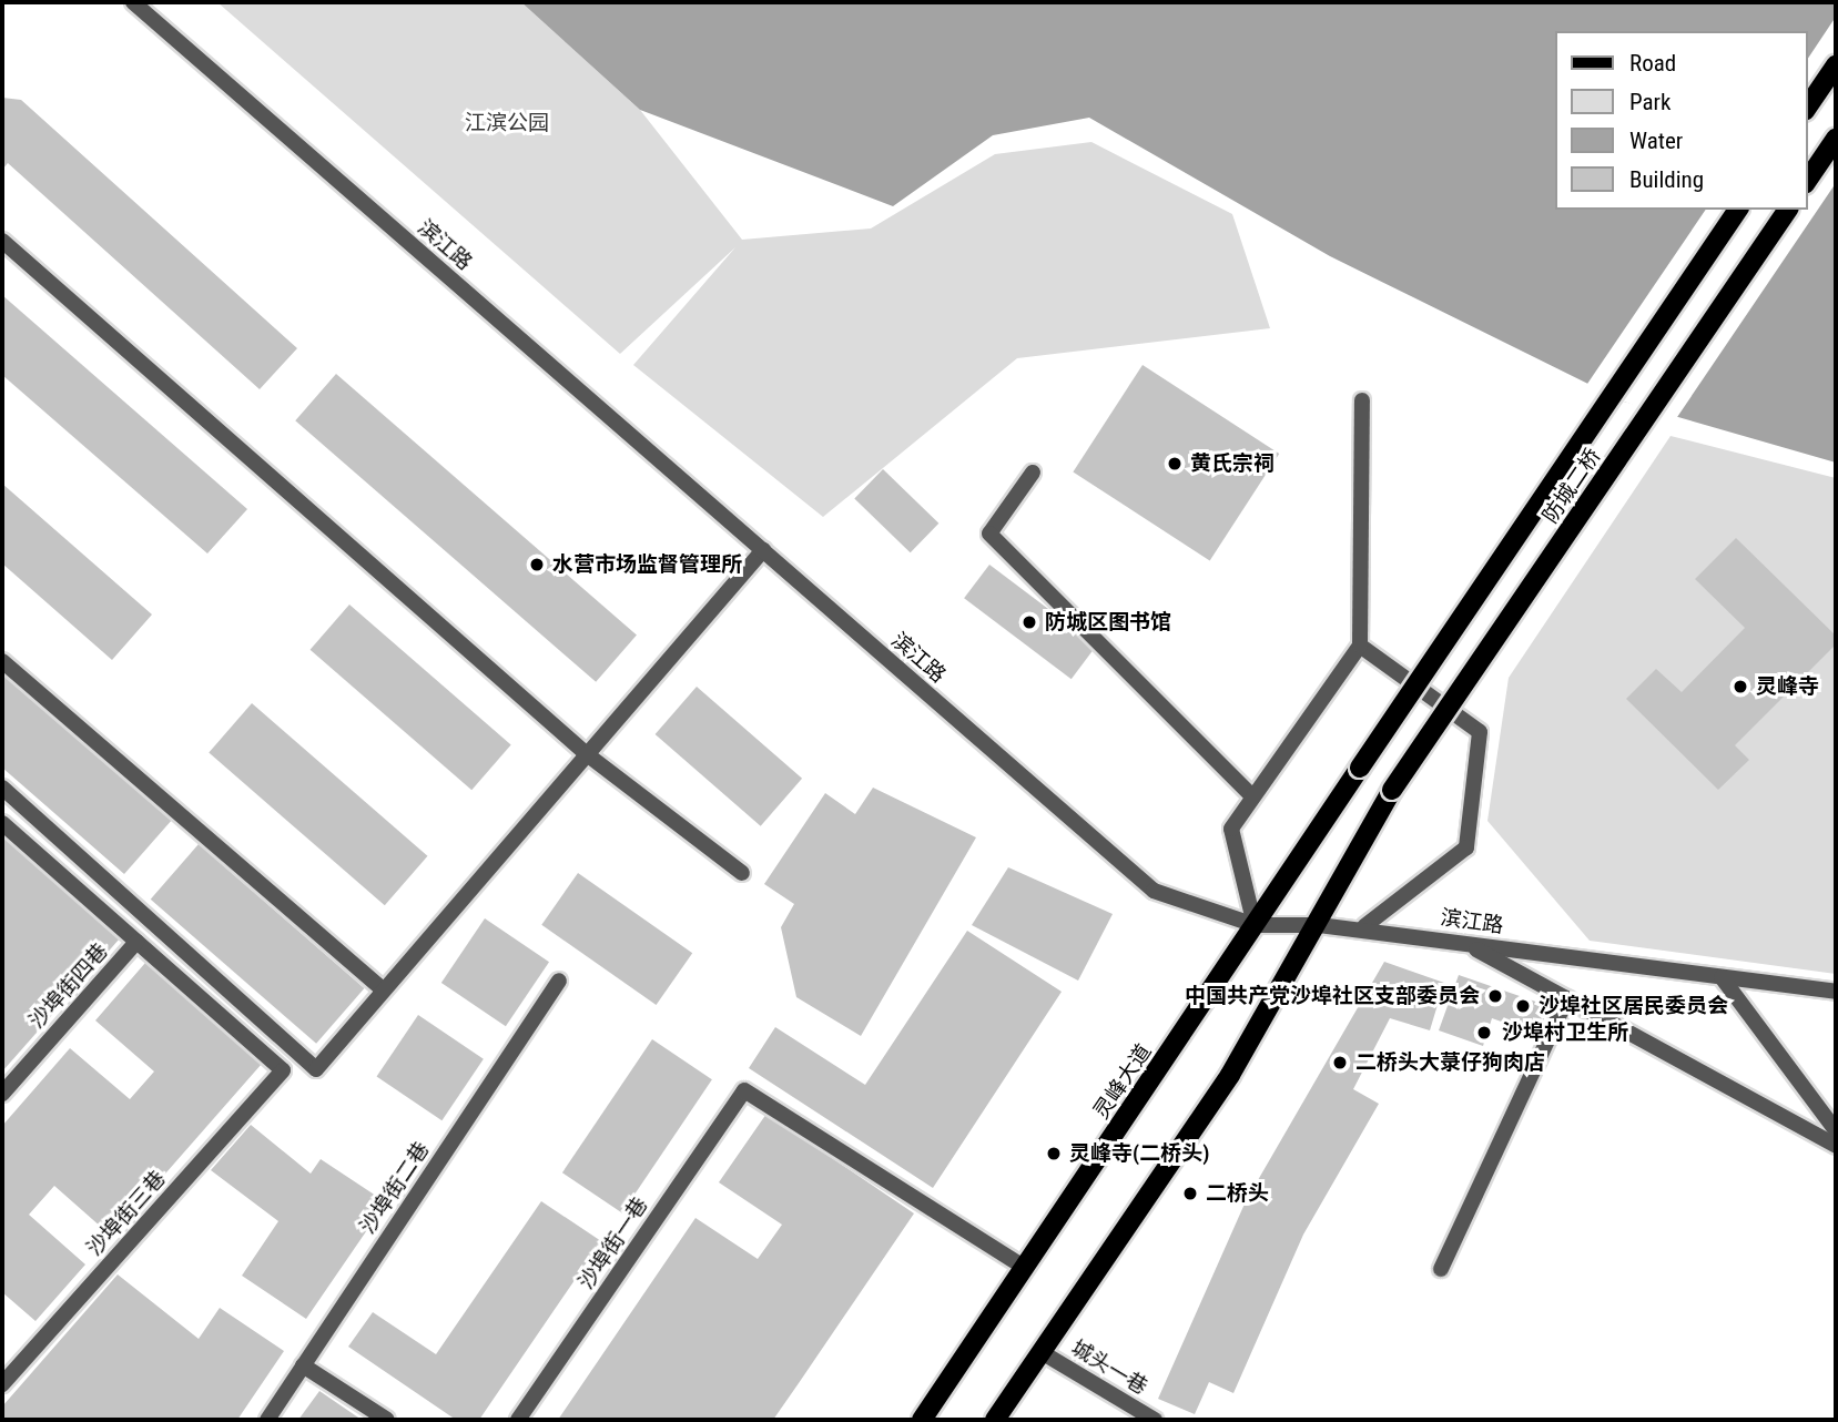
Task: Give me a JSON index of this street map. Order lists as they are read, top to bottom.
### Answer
{
  "streets": {
    "main road": ["防城二桥", "灵峰大道"],
    "street": [
      "滨江路",
      "沙埠街四巷",
      "沙埠街二巷",
      "沙埠街三巷",
      "沙埠街一巷",
      "城头一巷"
    ]
  },
  "crossings": [
    ["滨江路", "防城二桥"],
    ["滨江路", "灵峰大道"],
    ["防城二桥", "灵峰大道"],
    ["沙埠街四巷", "沙埠街三巷"],
    ["灵峰大道", "沙埠街一巷"]
  ],
  "parks": ["江滨公园"],
  "places": [
    "黄氏宗祠",
    "水营市场监督管理所",
    "防城区图书馆",
    "灵峰寺",
    "中国共产党沙埠社区支部委员会",
    "沙埠社区居民委员会",
    "沙埠村卫生所",
    "二桥头大菉仔狗肉店",
    "灵峰寺(二桥头)",
    "二桥头"
  ],
  "legend": [
    "Road",
    "Park",
    "Water",
    "Building"
  ]
}
